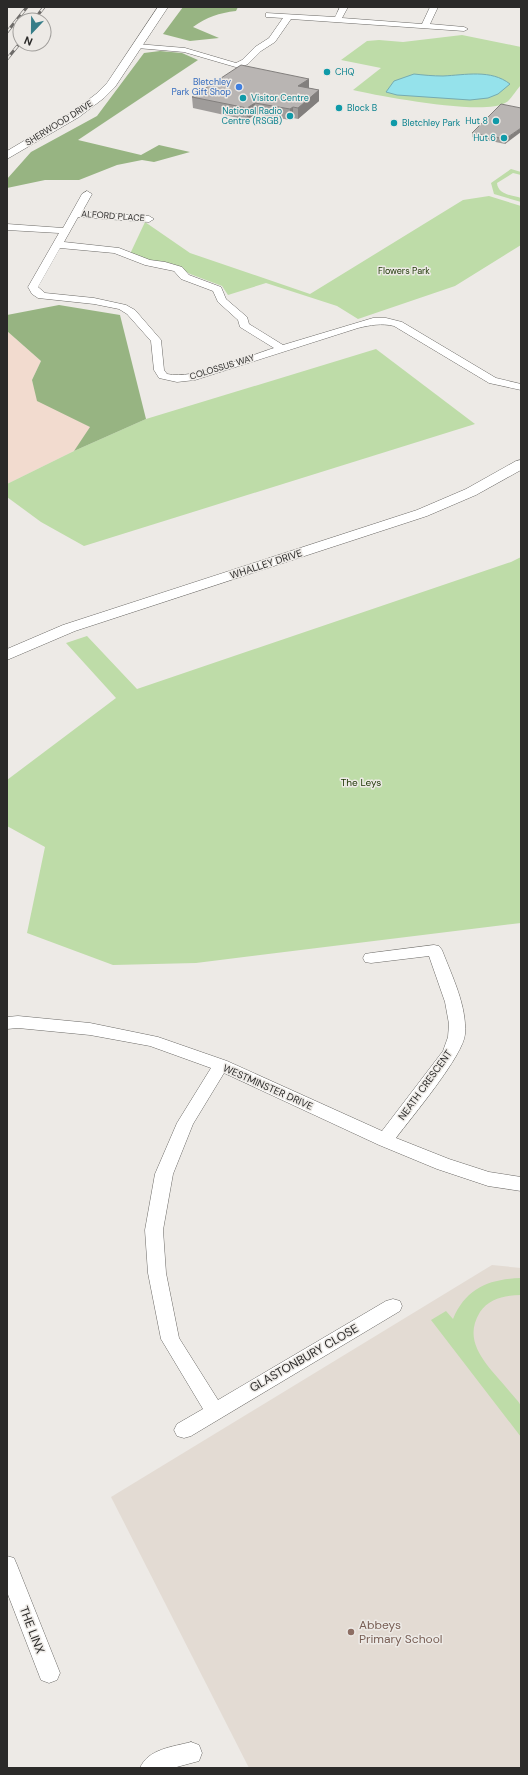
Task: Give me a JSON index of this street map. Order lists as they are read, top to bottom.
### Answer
{
  "streets": {
    "street": [
      "SHERWOOD DRIVE",
      "ALFORD PLACE",
      "COLOSSUS WAY",
      "WHALLEY DRIVE",
      "NEATH CRESCENT",
      "WESTMINSTER DRIVE",
      "GLASTONBURY CLOSE",
      "THE LINX"
    ]
  },
  "crossings": [
    ["ALFORD PLACE", "COLOSSUS WAY"],
    ["NEATH CRESCENT", "WESTMINSTER DRIVE"]
  ],
  "parks": ["Flowers Park", "The Leys"],
  "places": [
    "CHQ",
    "Bletchley Park Gift Shop",
    "Visitor Centre",
    "Block B",
    "National Radio Centre (RSGB)",
    "Hut 8",
    "Bletchley Park",
    "Hut 6",
    "Abbeys Primary School"
  ],
  "north": "bottom"
}
